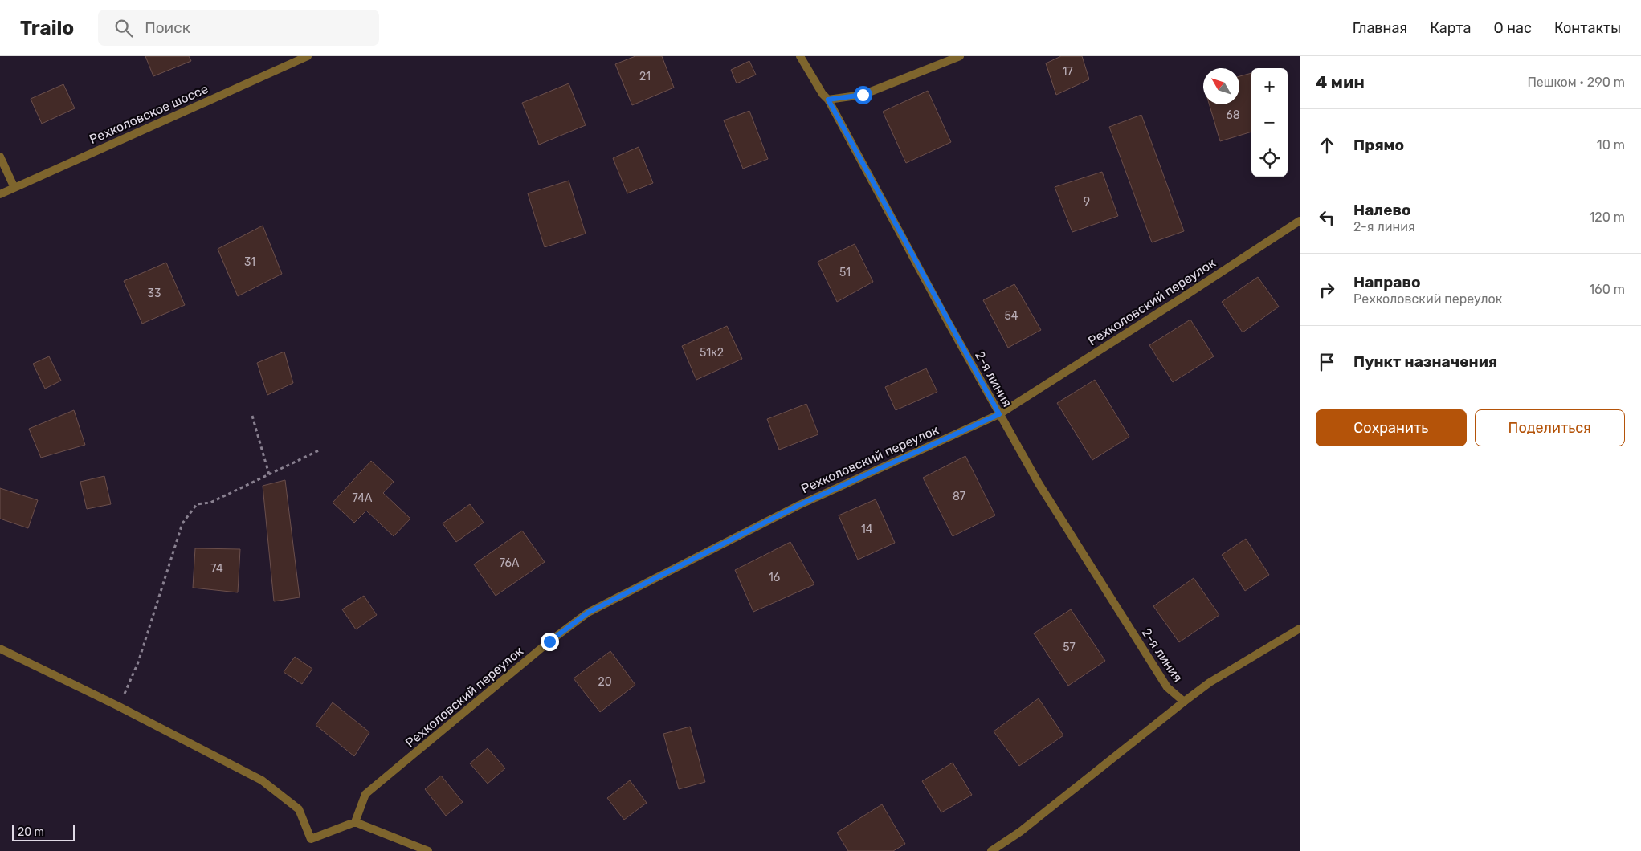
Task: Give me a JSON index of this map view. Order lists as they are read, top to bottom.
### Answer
{
  "streets": {
    "street": ["Рехколовское шоссе", "Рехколовский переулок", "2-я линия"]
  },
  "crossings": [
    ["Рехколовский переулок", "2-я линия"]
  ],
  "house_numbers": [
    "17",
    "21",
    "68",
    "9",
    "31",
    "51",
    "33",
    "54",
    "51к2",
    "87",
    "74А",
    "14",
    "76А",
    "74",
    "16",
    "57",
    "20"
  ],
  "scale_bar": "20 m",
  "north": "top left",
  "page": {
    "header": "Trailo",
    "search": "Поиск",
    "nav": [
      "Главная",
      "Карта",
      "О нас",
      "Контакты"
    ],
    "heading": ["4 мин", "Пешком · 290 m"],
    "map_buttons": ["+", "−"],
    "list": [
      ["Прямо", "10 m"],
      ["Налево", "2-я линия", "120 m"],
      ["Направо", "Рехколовский переулок", "160 m"],
      "Пункт назначения"
    ],
    "buttons": ["Сохранить", "Поделиться"],
    "scale": "20 m"
  }
}
